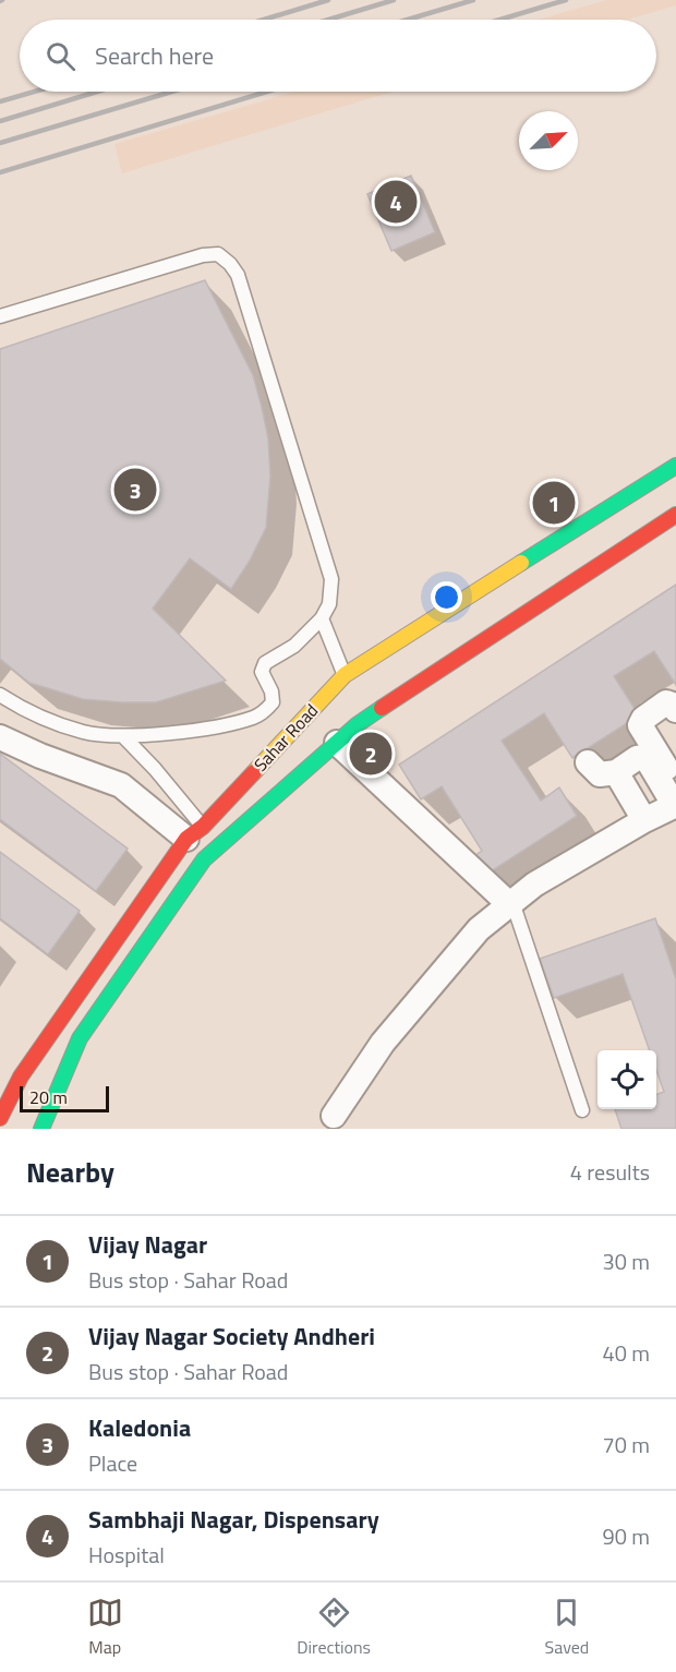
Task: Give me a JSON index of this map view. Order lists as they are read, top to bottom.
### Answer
{
  "streets": {
    "main road": ["Sahar Road"]
  },
  "scale_bar": "20 m",
  "north": "top right",
  "page": {
    "search": "Search here",
    "pins": [
      "4",
      "3",
      "1",
      "2"
    ],
    "scale": "20 m",
    "heading": ["Nearby", "4 results"],
    "list": [
      {
        "mark": "1",
        "name": "Vijay Nagar",
        "note": "Bus stop · Sahar Road",
        "value": "30 m"
      },
      {
        "mark": "2",
        "name": "Vijay Nagar Society Andheri",
        "note": "Bus stop · Sahar Road",
        "value": "40 m"
      },
      {
        "mark": "3",
        "name": "Kaledonia",
        "note": "Place",
        "value": "70 m"
      },
      {
        "mark": "4",
        "name": "Sambhaji Nagar, Dispensary",
        "note": "Hospital",
        "value": "90 m"
      }
    ],
    "nav": ["Map", "Directions", "Saved"]
  }
}
